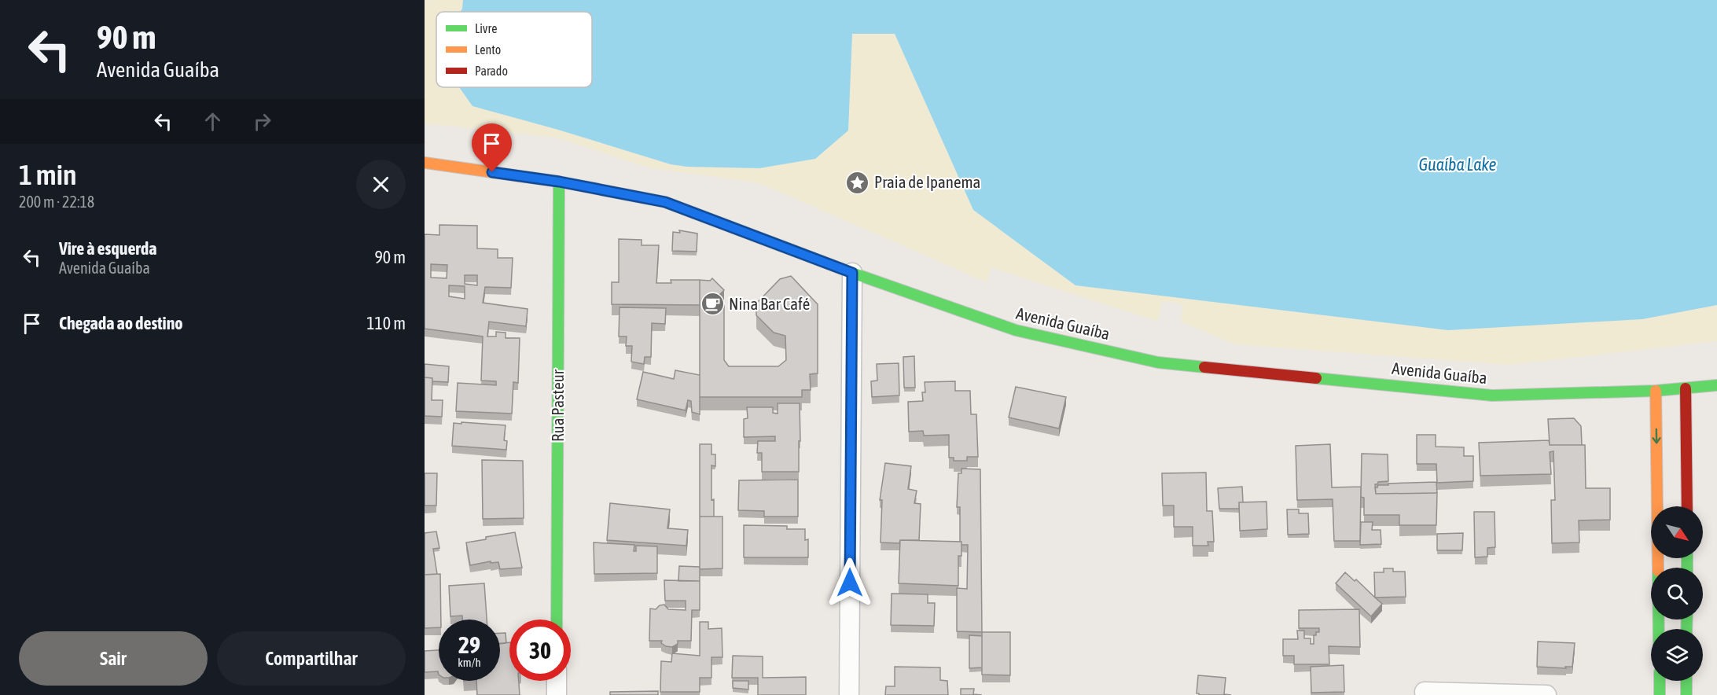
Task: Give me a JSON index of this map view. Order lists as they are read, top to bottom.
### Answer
{
  "streets": {
    "street": ["Avenida Guaíba", "Rua Pasteur"]
  },
  "crossings": [
    ["Avenida Guaíba", "Rua Pasteur"]
  ],
  "water": ["Guaíba Lake"],
  "places": {
    "place": ["Praia de Ipanema"],
    "cafe": ["Nina Bar Café"]
  },
  "legend": ["Livre", "Lento", "Parado"],
  "north": "bottom right",
  "page": {
    "turn": ["90 m", "Avenida Guaíba"],
    "heading": ["1 min", "200 m · 22:18"],
    "list": [
      {
        "name": "Vire à esquerda",
        "note": "Avenida Guaíba",
        "value": "90 m"
      },
      {
        "name": "Chegada ao destino",
        "value": "110 m"
      }
    ],
    "speed": "29 km/h",
    "limit": "30",
    "buttons": ["Sair", "Compartilhar"]
  }
}
